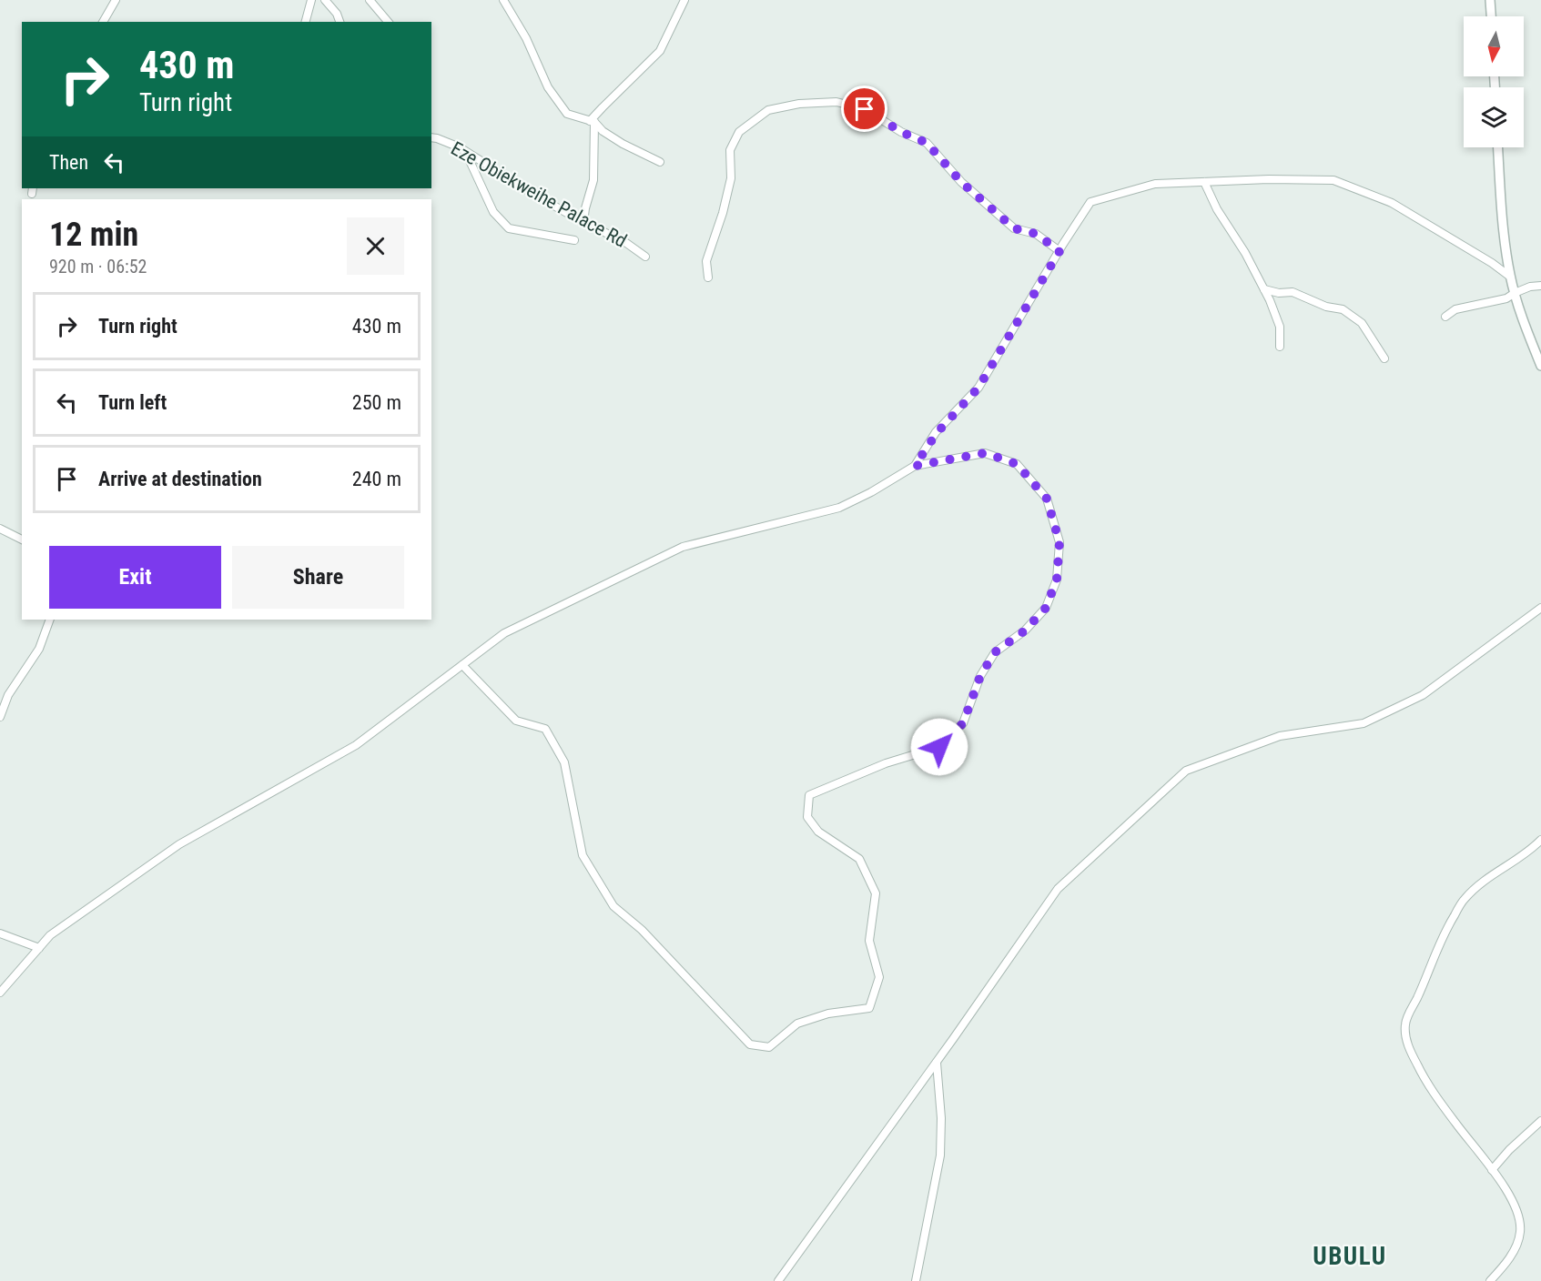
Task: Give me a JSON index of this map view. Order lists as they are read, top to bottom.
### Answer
{
  "streets": {
    "street": ["Eze Obiekweihe Palace Rd"]
  },
  "districts": ["UBULU"],
  "north": "bottom",
  "page": {
    "turn": ["430 m", "Turn right"],
    "then": "Then",
    "heading": ["12 min", "920 m · 06:52"],
    "list": [
      {
        "name": "Turn right",
        "value": "430 m"
      },
      {
        "name": "Turn left",
        "value": "250 m"
      },
      {
        "name": "Arrive at destination",
        "value": "240 m"
      }
    ],
    "buttons": ["Exit", "Share"]
  }
}
